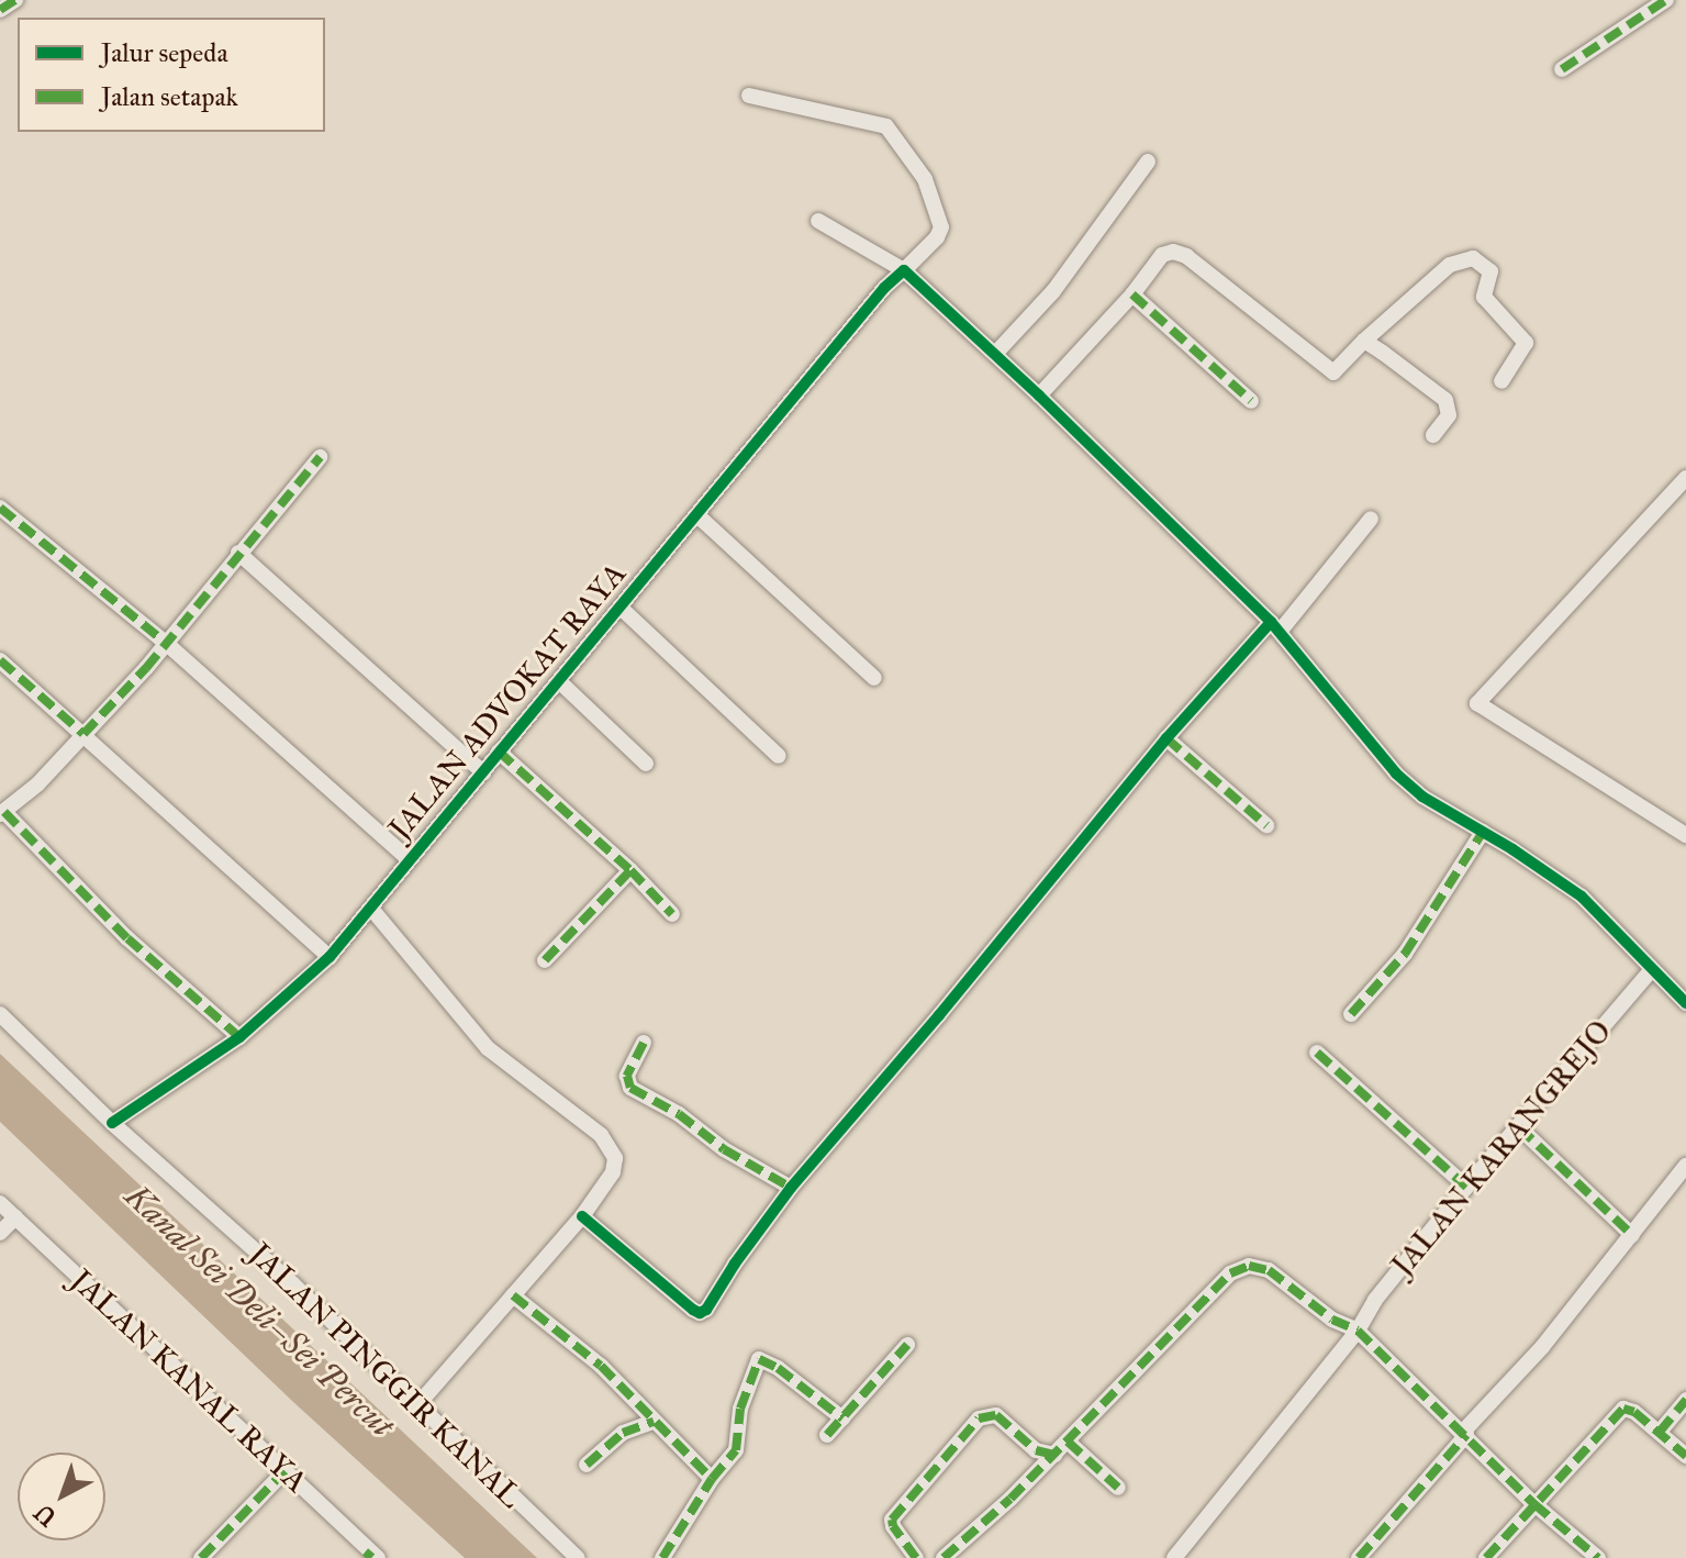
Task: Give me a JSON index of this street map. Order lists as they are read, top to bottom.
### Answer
{
  "streets": {
    "street": [
      "JALAN ADVOKAT RAYA",
      "JALAN KARANGREJO",
      "JALAN PINGGIR KANAL",
      "JALAN KANAL RAYA"
    ]
  },
  "crossings": [
    ["JALAN ADVOKAT RAYA", "JALAN PINGGIR KANAL"]
  ],
  "water": ["Kanal Sei Deli–Sei Percut"],
  "legend": ["Jalur sepeda", "Jalan setapak"],
  "north": "bottom left"
}
